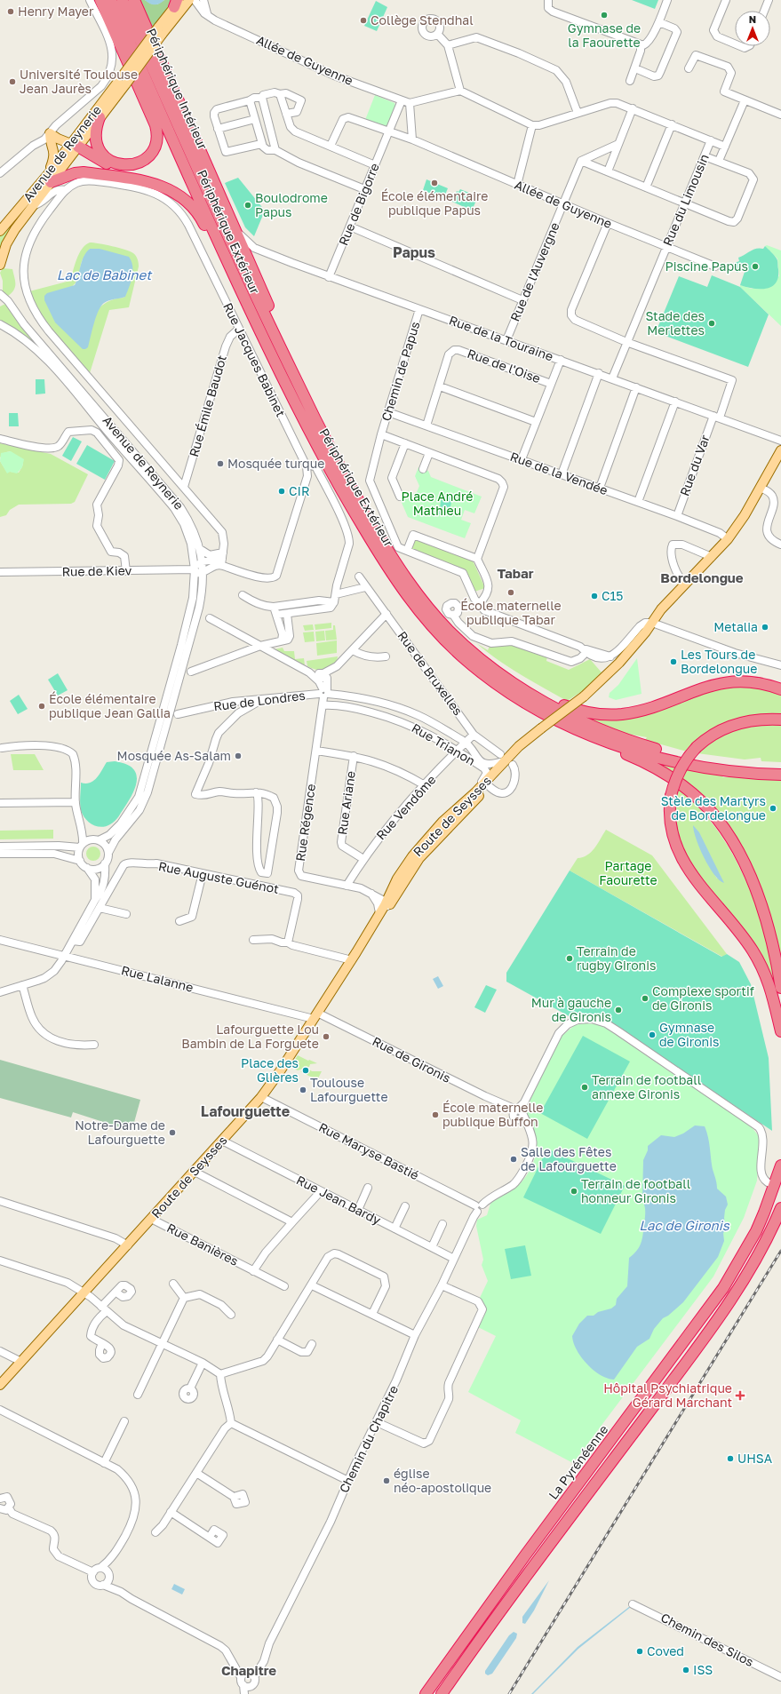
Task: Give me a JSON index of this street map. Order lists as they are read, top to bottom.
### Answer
{
  "streets": {
    "highway": ["Périphérique Intérieur", "Périphérique Extérieur", "La Pyrénéenne"],
    "main road": ["Avenue de Reynerie", "Route de Seysses"],
    "street": [
      "Allée de Guyenne",
      "Rue du Limousin",
      "Rue de Bigorre",
      "Rue de l'Auvergne",
      "Rue de la Touraine",
      "Rue Jacques Babinet",
      "Rue de l'Oise",
      "Chemin de Papus",
      "Rue Émile Baudot",
      "Rue du Var",
      "Rue de la Vendée",
      "Rue de Kiev",
      "Rue de Bruxelles",
      "Rue de Londres",
      "Rue Trianon",
      "Rue Ariane",
      "Rue Vendôme",
      "Rue Régence",
      "Rue Auguste Guénot",
      "Rue Lalanne",
      "Rue de Gironis",
      "Rue Maryse Bastié",
      "Rue Jean Bardy",
      "Rue Banières",
      "Chemin du Chapitre",
      "Chemin des Silos"
    ]
  },
  "crossings": [
    ["Allée de Guyenne", "Rue du Limousin"],
    ["Allée de Guyenne", "Rue de Bigorre"],
    ["Allée de Guyenne", "Rue de l'Auvergne"],
    ["Avenue de Reynerie", "Rue Jacques Babinet"],
    ["Avenue de Reynerie", "Rue de Kiev"],
    ["Rue du Limousin", "Rue de la Touraine"],
    ["Rue du Limousin", "Rue du Var"],
    ["Rue de Bigorre", "Rue de la Touraine"],
    ["Rue de l'Auvergne", "Rue de la Touraine"],
    ["Rue de la Touraine", "Chemin de Papus"],
    ["Rue de la Touraine", "Rue du Var"],
    ["Rue Jacques Babinet", "Rue Émile Baudot"],
    ["Rue de l'Oise", "Rue de la Vendée"],
    ["Chemin de Papus", "Rue de la Vendée"],
    ["Rue du Var", "Rue de la Vendée"],
    ["Rue de la Vendée", "Route de Seysses"],
    ["Rue de Bruxelles", "Rue Vendôme"],
    ["Rue de Bruxelles", "Route de Seysses"],
    ["Rue de Londres", "Rue Vendôme"],
    ["Rue de Londres", "Route de Seysses"],
    ["Rue de Londres", "Rue Régence"],
    ["Rue Trianon", "Rue Vendôme"],
    ["Rue Trianon", "Route de Seysses"],
    ["Rue Trianon", "Rue Régence"],
    ["Rue Ariane", "Rue Vendôme"],
    ["Rue Vendôme", "Rue Régence"],
    ["Route de Seysses", "Rue Régence"],
    ["Route de Seysses", "Rue Lalanne"],
    ["Route de Seysses", "Rue de Gironis"],
    ["Route de Seysses", "Rue Maryse Bastié"],
    ["Route de Seysses", "Rue Jean Bardy"],
    ["Route de Seysses", "Rue Banières"],
    ["Rue Lalanne", "Rue de Gironis"],
    ["Rue de Gironis", "Chemin du Chapitre"],
    ["Rue Maryse Bastié", "Chemin du Chapitre"],
    ["Rue Jean Bardy", "Rue Banières"],
    ["Rue Jean Bardy", "Chemin du Chapitre"]
  ],
  "districts": [
    "Papus",
    "Tabar",
    "Bordelongue",
    "Lafourguette",
    "Chapitre"
  ],
  "water": ["Lac de Babinet", "Lac de Gironis"],
  "parks": ["Place André Mathieu", "Partage Faourette"],
  "places": {
    "other": [
      "Henry Mayer",
      "Gymnase de la Faourette",
      "Collège Stendhal",
      "Université Toulouse Jean Jaurès",
      "École élémentaire publique Papus",
      "Boulodrome Papus",
      "Piscine Papus",
      "Stade des Merlettes",
      "Mosquée turque",
      "CIR",
      "École maternelle publique Tabar",
      "C15",
      "Metalia",
      "Les Tours de Bordelongue",
      "École élémentaire publique Jean Gallia",
      "Mosquée As-Salam",
      "Stèle des Martyrs de Bordelongue",
      "Terrain de rugby Gironis",
      "Complexe sportif de Gironis",
      "Mur à gauche de Gironis",
      "Gymnase de Gironis",
      "Lafourguette Lou Bambin de La Forguete",
      "Place des Glières",
      "Terrain de football annexe Gironis",
      "Toulouse Lafourguette",
      "École maternelle publique Buffon",
      "Notre-Dame de Lafourguette",
      "Salle des Fêtes de Lafourguette",
      "Terrain de football honneur Gironis",
      "UHSA",
      "église néo-apostolique",
      "Coved",
      "ISS"
    ],
    "health": ["Hôpital Psychiatrique Gérard Marchant"]
  },
  "north": "top"
}
